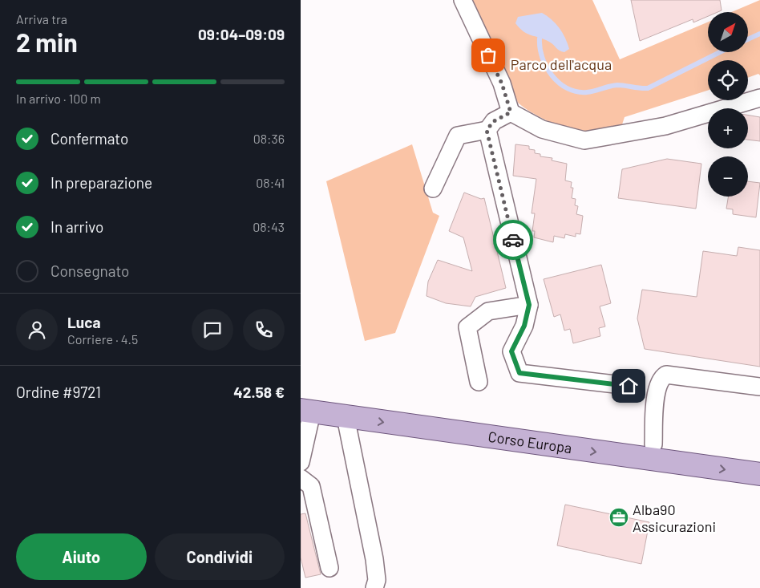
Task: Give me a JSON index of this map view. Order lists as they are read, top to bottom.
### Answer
{
  "streets": {
    "main road": ["Corso Europa"]
  },
  "parks": ["Parco dell'acqua"],
  "places": {
    "office": ["Alba90 Assicurazioni"]
  },
  "north": "top right",
  "page": {
    "heading": ["2 min", "Arriva tra", "09:04–09:09"],
    "panel": [
      "Luca",
      "Corriere · 4.5",
      "Ordine #9721",
      "42.58 €"
    ],
    "map_buttons": ["+", "−"],
    "bar": "In arrivo · 100 m",
    "list": [
      ["Confermato", "08:36"],
      ["In preparazione", "08:41"],
      ["In arrivo", "08:43"],
      "Consegnato"
    ],
    "buttons": ["Aiuto", "Condividi"]
  }
}
